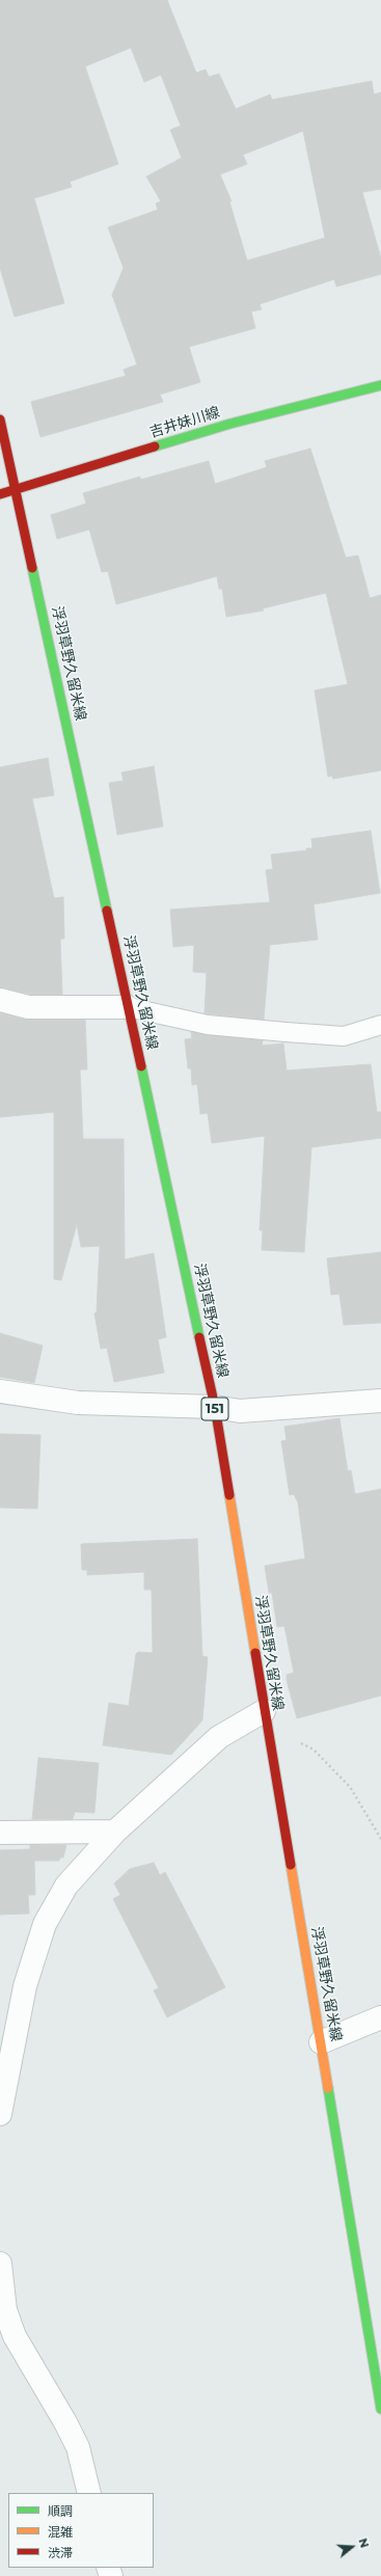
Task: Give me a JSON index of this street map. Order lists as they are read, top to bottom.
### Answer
{
  "streets": {
    "main road": ["吉井妹川線", "浮羽草野久留米線", "151"]
  },
  "crossings": [
    ["吉井妹川線", "浮羽草野久留米線"]
  ],
  "legend": ["順調", "混雑", "渋滞"],
  "north": "right"
}
